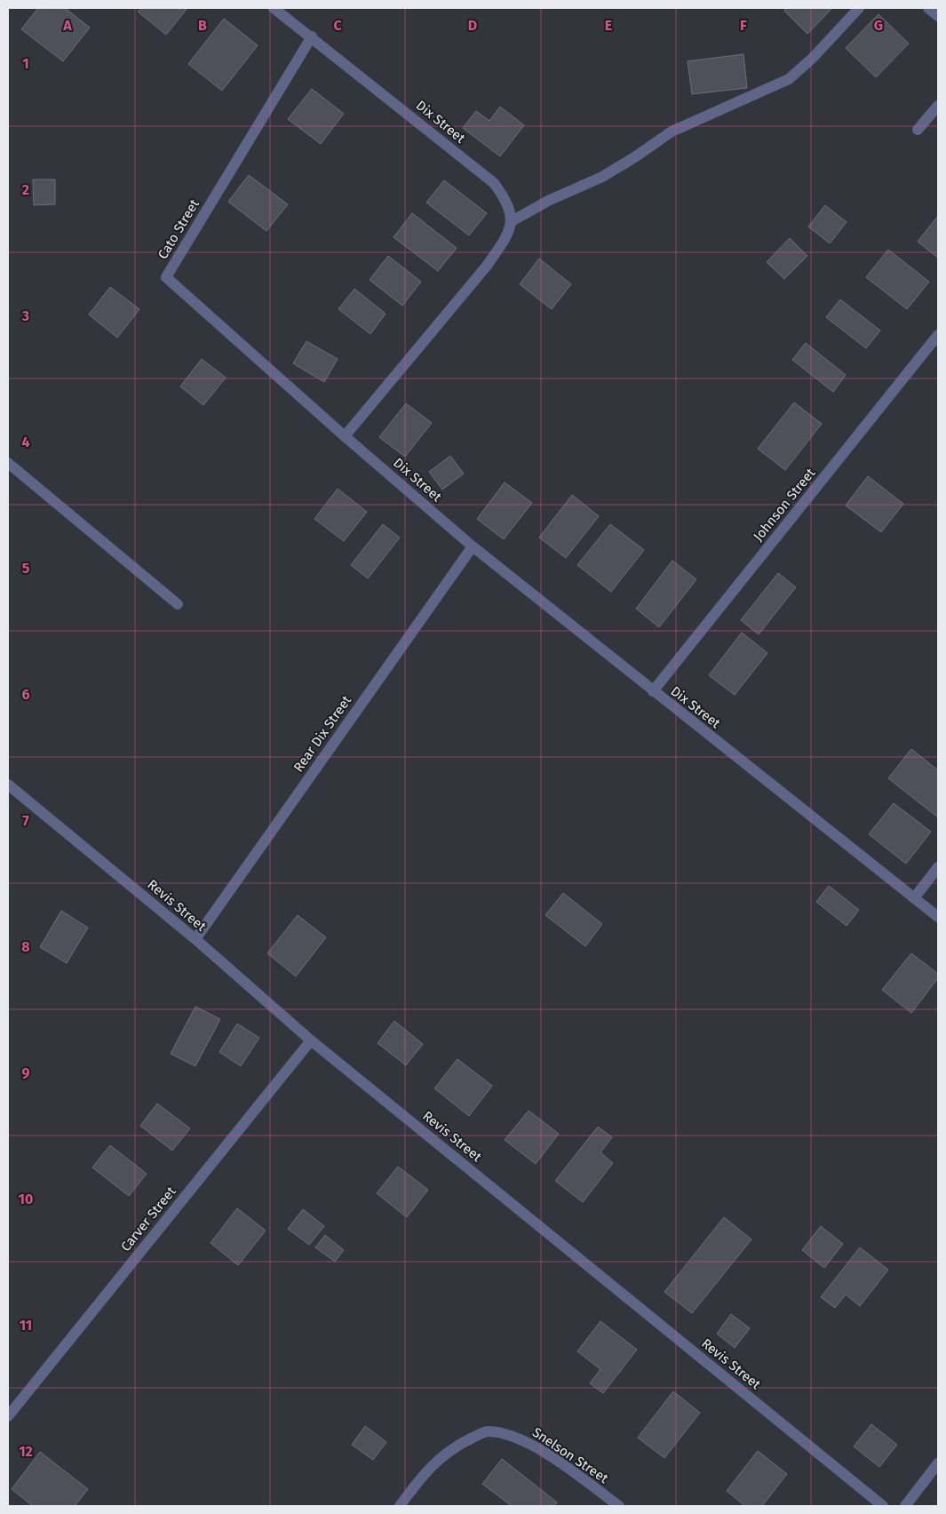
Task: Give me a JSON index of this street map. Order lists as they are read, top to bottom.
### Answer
{
  "streets": {
    "street": [
      "Dix Street",
      "Cato Street",
      "Johnson Street",
      "Rear Dix Street",
      "Revis Street",
      "Carver Street",
      "Snelson Street"
    ]
  },
  "crossings": [
    ["Dix Street", "Cato Street"],
    ["Dix Street", "Johnson Street"],
    ["Dix Street", "Rear Dix Street"],
    ["Rear Dix Street", "Revis Street"],
    ["Revis Street", "Carver Street"]
  ],
  "grid": {
    "columns": [
      "A",
      "B",
      "C",
      "D",
      "E",
      "F",
      "G"
    ],
    "rows": [
      "1",
      "2",
      "3",
      "4",
      "5",
      "6",
      "7",
      "8",
      "9",
      "10",
      "11",
      "12"
    ]
  }
}
